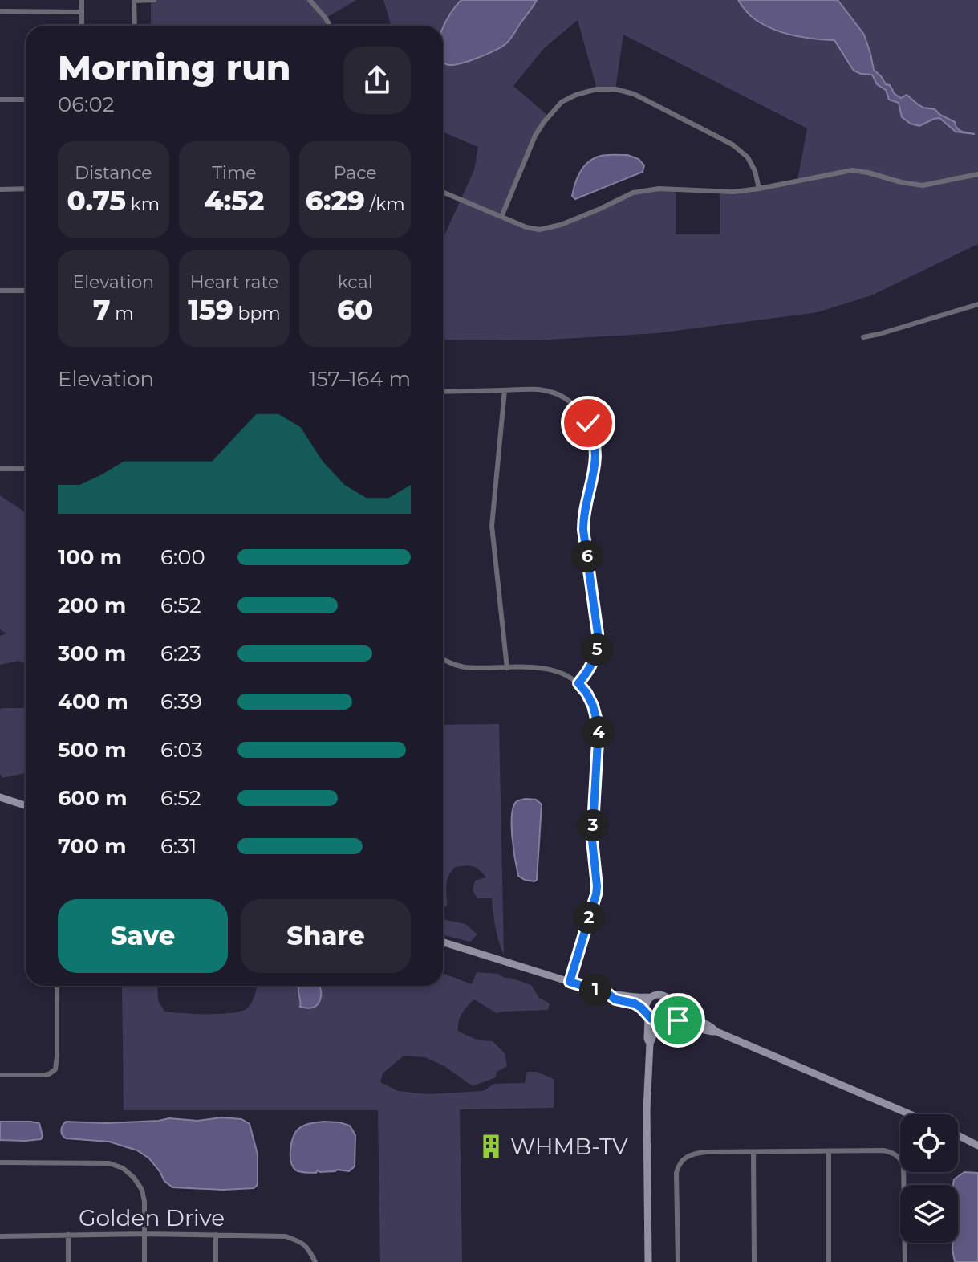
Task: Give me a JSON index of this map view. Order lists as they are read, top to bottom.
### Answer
{
  "streets": {
    "street": ["Golden Drive"]
  },
  "places": {
    "building": ["WHMB-TV"]
  },
  "page": {
    "heading": ["Morning run", "06:02"],
    "stats": [
      ["Distance", "0.75 km"],
      ["Time", "4:52"],
      ["Pace", "6:29 /km"],
      ["Elevation", "7 m"],
      ["Heart rate", "159 bpm"],
      ["kcal", "60"]
    ],
    "chart": ["Elevation", "157–164 m"],
    "list": [
      {
        "name": "100 m",
        "note": "6:00"
      },
      {
        "name": "200 m",
        "note": "6:52"
      },
      {
        "name": "300 m",
        "note": "6:23"
      },
      {
        "name": "400 m",
        "note": "6:39"
      },
      {
        "name": "500 m",
        "note": "6:03"
      },
      {
        "name": "600 m",
        "note": "6:52"
      },
      {
        "name": "700 m",
        "note": "6:31"
      }
    ],
    "pins": [
      "6",
      "5",
      "4",
      "3",
      "2",
      "1"
    ],
    "buttons": ["Save", "Share"]
  }
}
